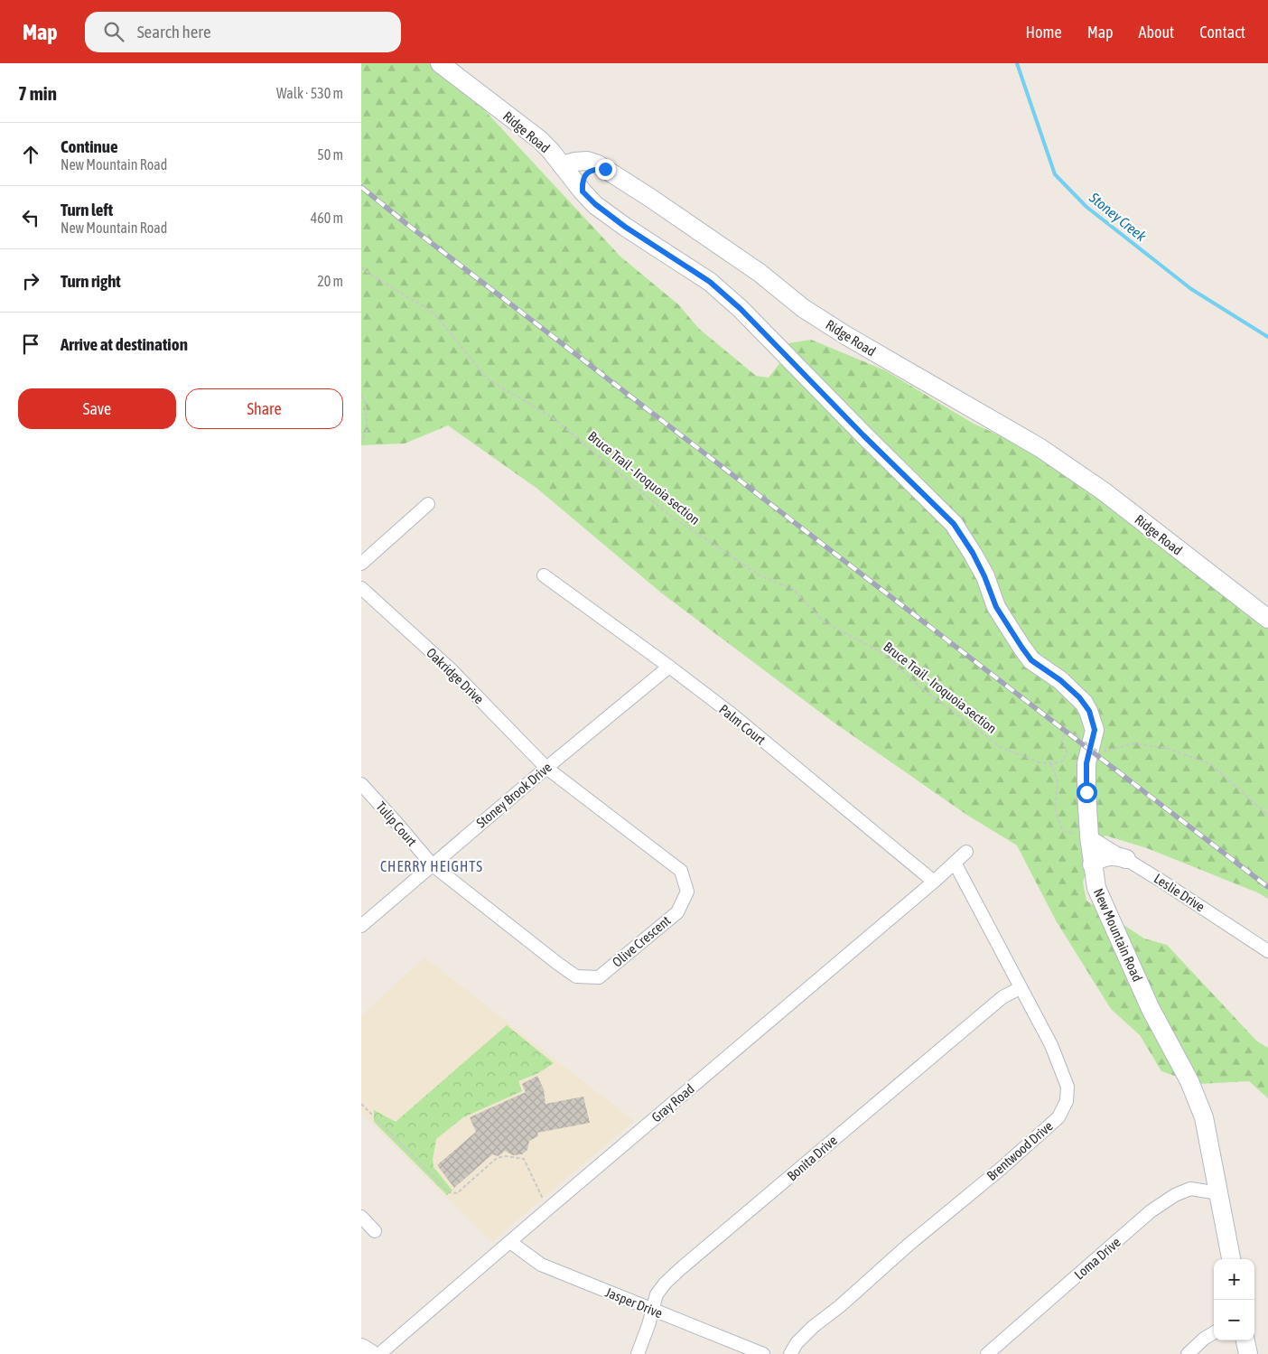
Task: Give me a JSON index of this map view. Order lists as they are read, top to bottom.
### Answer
{
  "streets": {
    "main road": ["Ridge Road", "New Mountain Road"],
    "street": [
      "Oakridge Drive",
      "Palm Court",
      "Stoney Brook Drive",
      "Tulip Court",
      "Leslie Drive",
      "Olive Crescent",
      "Gray Road",
      "Brentwood Drive",
      "Bonita Drive",
      "Loma Drive",
      "Jasper Drive"
    ],
    "path": ["Bruce Trail - Iroquoia section"]
  },
  "crossings": [
    ["Ridge Road", "New Mountain Road"],
    ["Oakridge Drive", "Stoney Brook Drive"],
    ["Oakridge Drive", "Olive Crescent"],
    ["Palm Court", "Stoney Brook Drive"],
    ["Palm Court", "Gray Road"],
    ["Stoney Brook Drive", "Tulip Court"],
    ["Stoney Brook Drive", "Olive Crescent"],
    ["Tulip Court", "Olive Crescent"],
    ["Leslie Drive", "New Mountain Road"],
    ["New Mountain Road", "Loma Drive"],
    ["Gray Road", "Brentwood Drive"],
    ["Gray Road", "Jasper Drive"],
    ["Brentwood Drive", "Bonita Drive"],
    ["Bonita Drive", "Jasper Drive"]
  ],
  "districts": ["CHERRY HEIGHTS"],
  "water": ["Stoney Creek"],
  "page": {
    "header": "Map",
    "search": "Search here",
    "nav": [
      "Home",
      "Map",
      "About",
      "Contact"
    ],
    "heading": ["7 min", "Walk · 530 m"],
    "list": [
      ["Continue", "New Mountain Road", "50 m"],
      ["Turn left", "New Mountain Road", "460 m"],
      ["Turn right", "20 m"],
      "Arrive at destination"
    ],
    "buttons": ["Save", "Share"],
    "map_buttons": ["+", "−"]
  }
}
